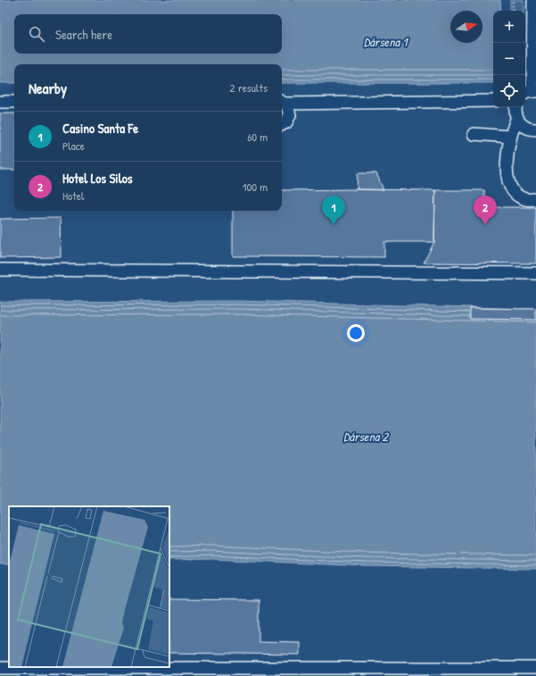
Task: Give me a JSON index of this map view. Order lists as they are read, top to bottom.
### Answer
{
  "water": ["Dársena 1", "Dársena 2"],
  "north": "right",
  "page": {
    "map_buttons": ["+", "−"],
    "search": "Search here",
    "heading": ["Nearby", "2 results"],
    "list": [
      {
        "mark": "1",
        "name": "Casino Santa Fe",
        "note": "Place",
        "value": "60 m"
      },
      {
        "mark": "2",
        "name": "Hotel Los Silos",
        "note": "Hotel",
        "value": "100 m"
      }
    ],
    "pins": ["1", "2"]
  }
}
